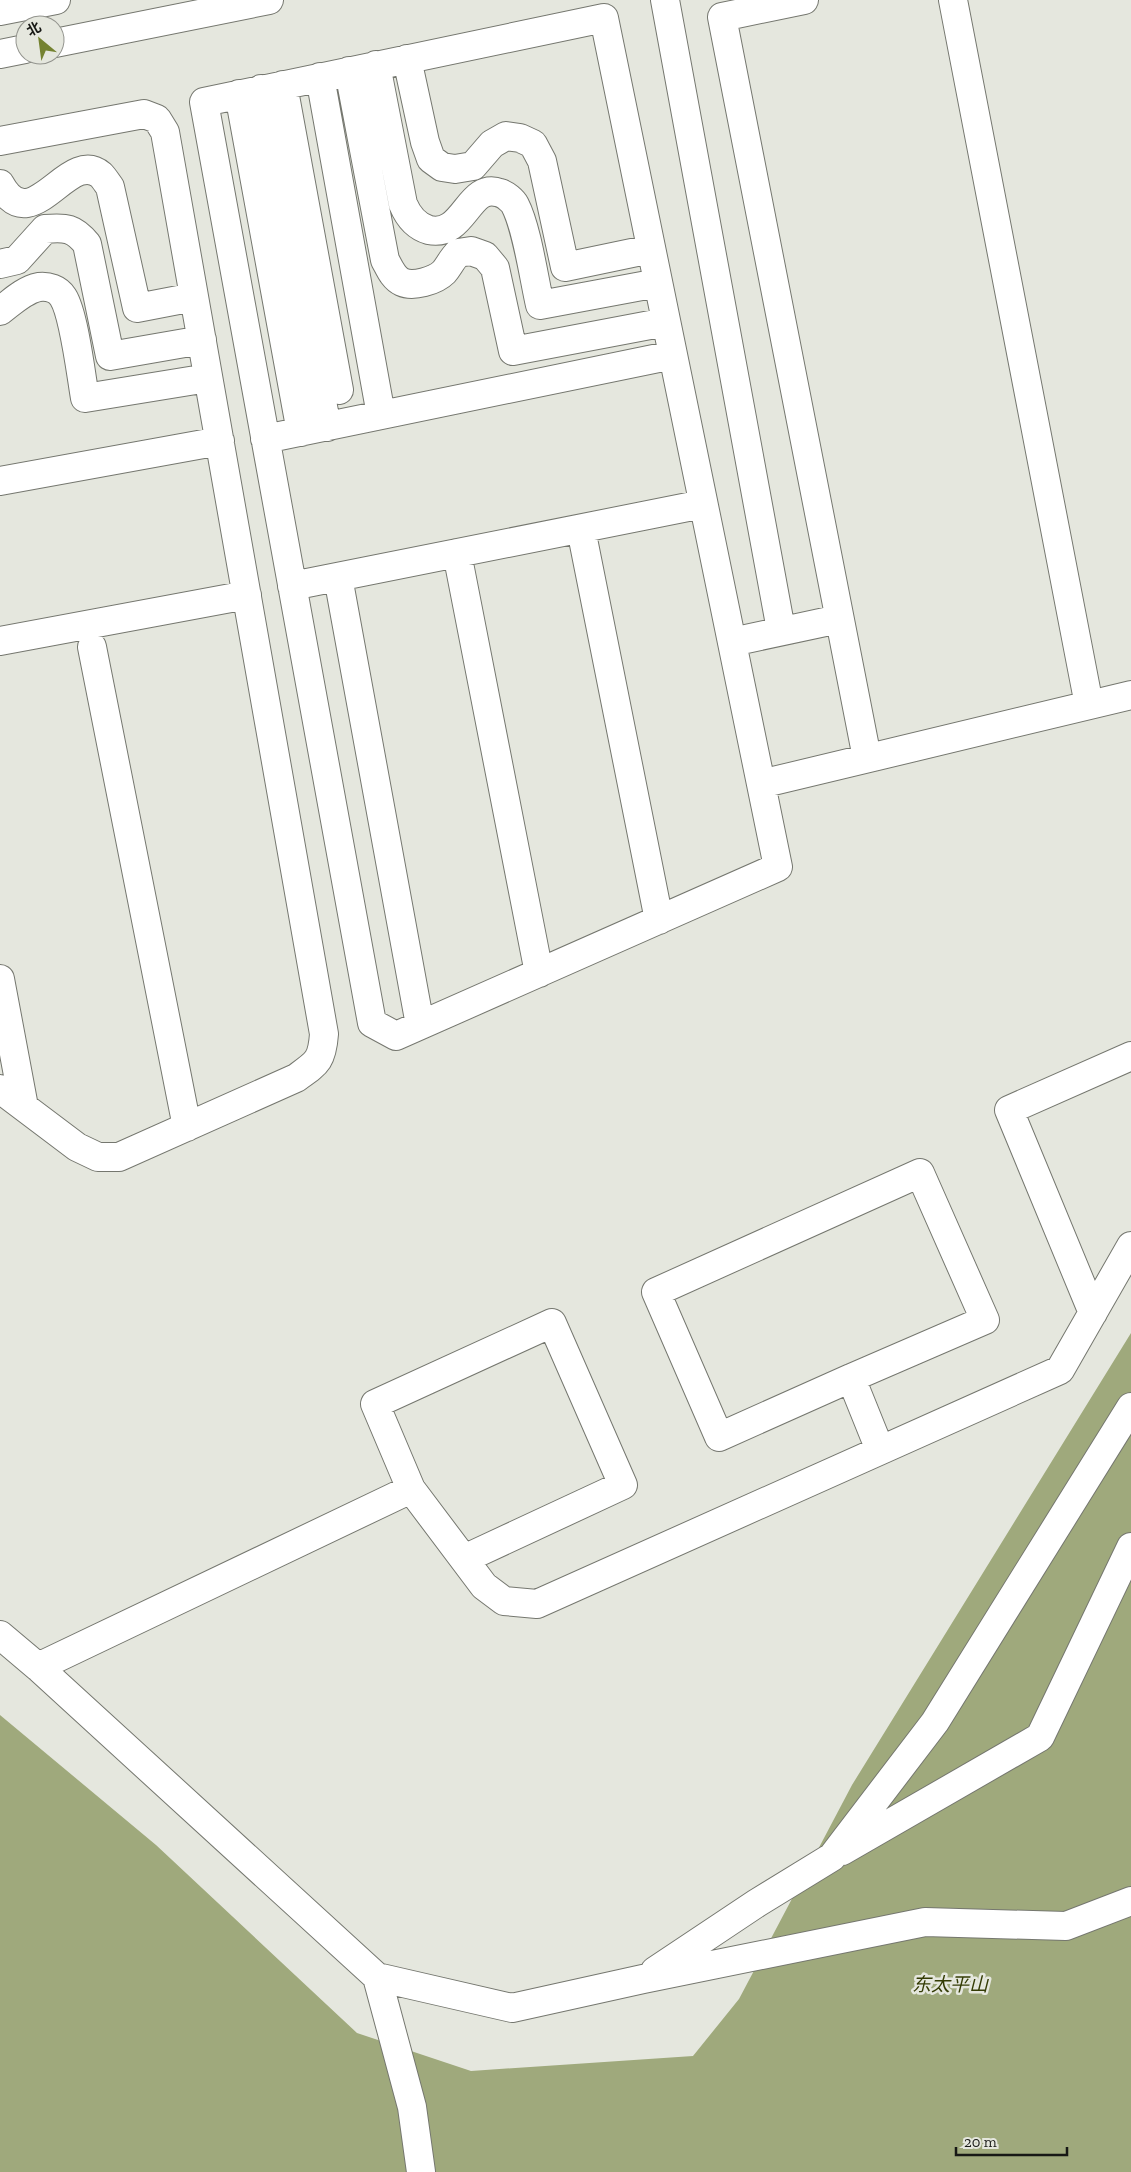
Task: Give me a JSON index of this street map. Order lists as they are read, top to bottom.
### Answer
{
  "parks": ["东太平山"],
  "scale_bar": "20 m",
  "north": "top left"
}
